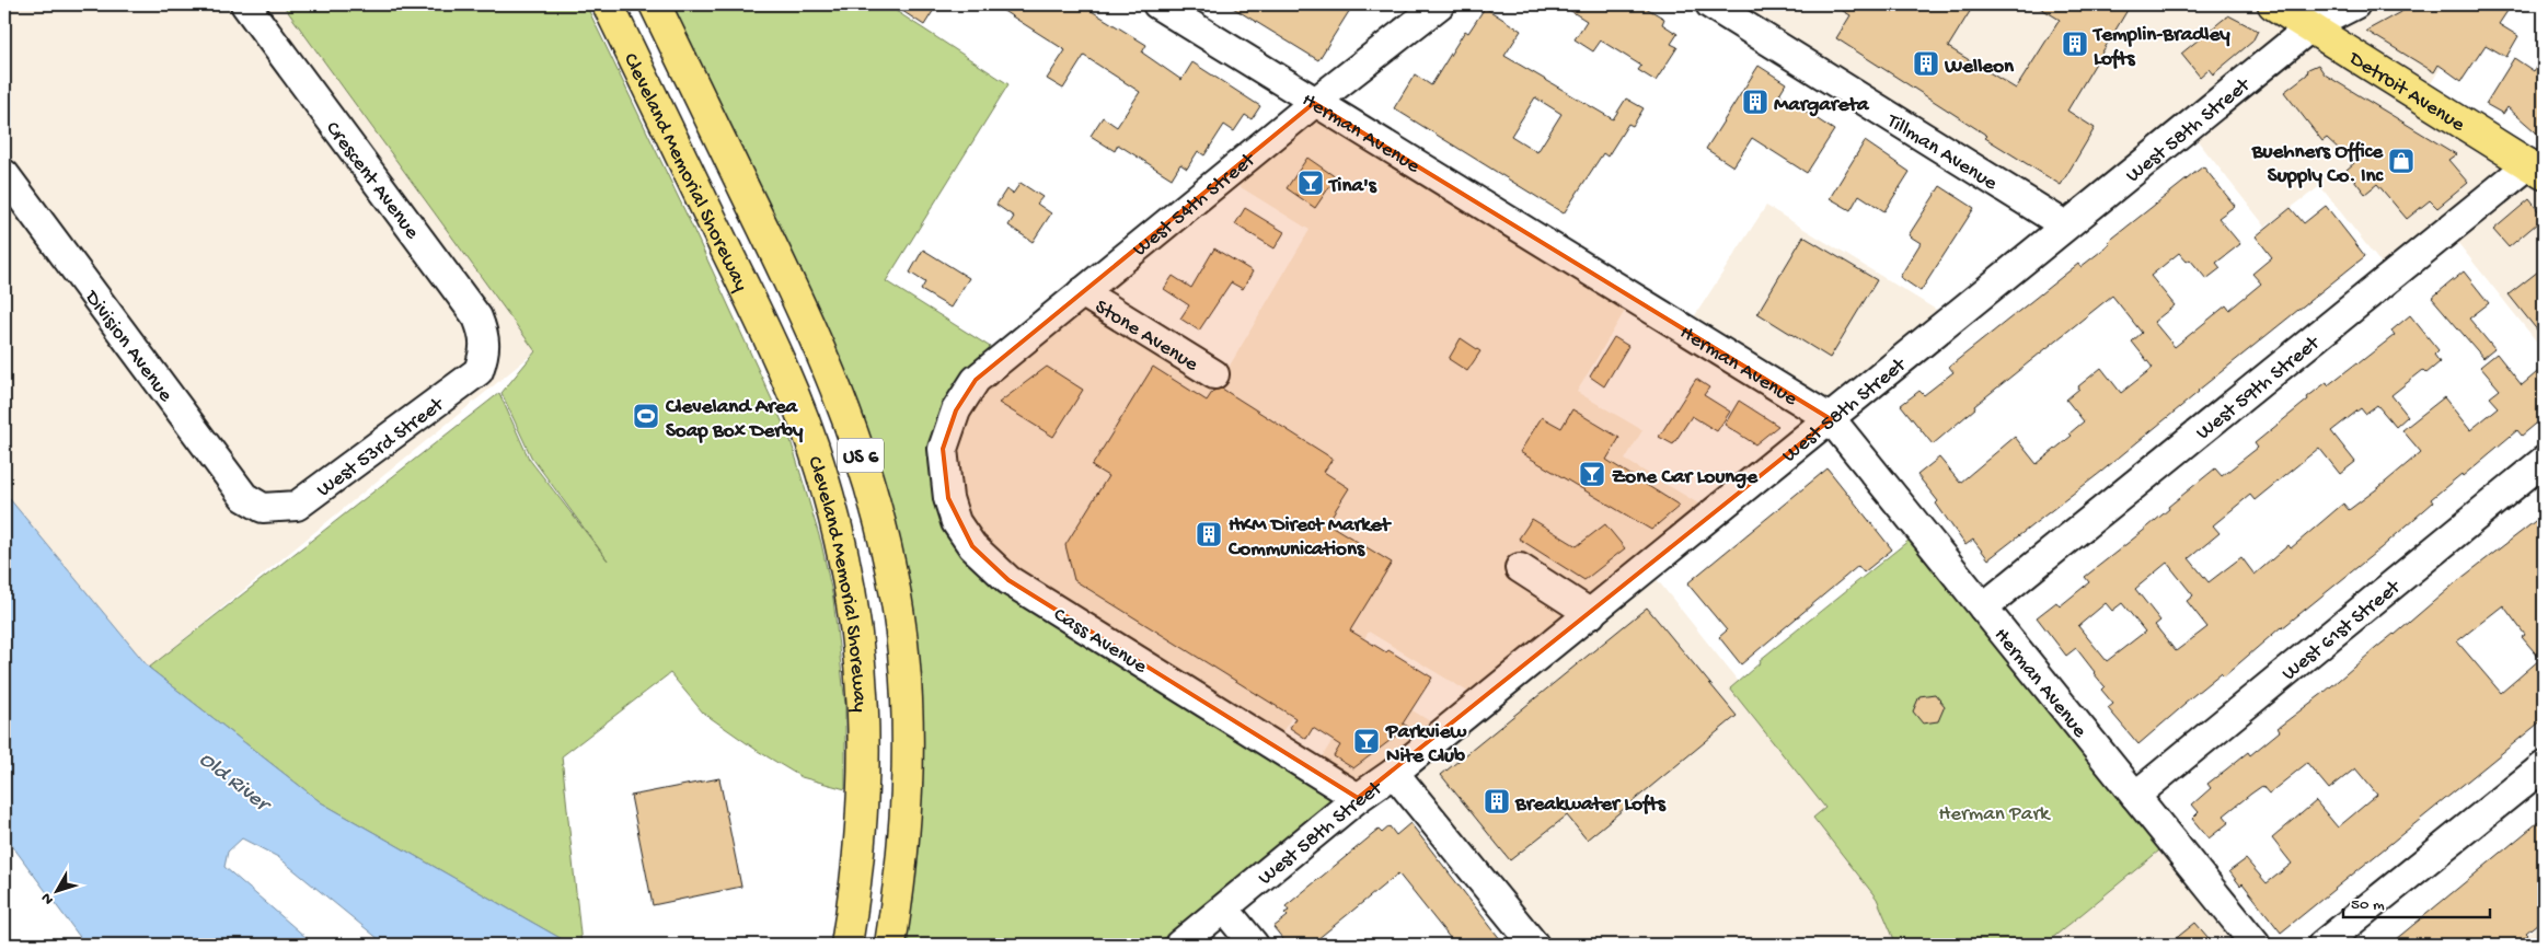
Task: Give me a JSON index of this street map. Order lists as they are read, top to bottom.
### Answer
{
  "streets": {
    "main road": ["Detroit Avenue", "Cleveland Memorial Shoreway", "US 6"],
    "street": [
      "West 58th Street",
      "Herman Avenue",
      "Tillman Avenue",
      "Crescent Avenue",
      "West 54th Street",
      "Stone Avenue",
      "Division Avenue",
      "West 59th Street",
      "West 53rd Street",
      "West 61st Street",
      "Cass Avenue"
    ]
  },
  "crossings": [
    ["Detroit Avenue", "West 58th Street"],
    ["Detroit Avenue", "West 59th Street"],
    ["West 58th Street", "Herman Avenue"],
    ["West 58th Street", "Tillman Avenue"],
    ["West 58th Street", "Cass Avenue"],
    ["Herman Avenue", "West 54th Street"],
    ["Herman Avenue", "West 59th Street"],
    ["Herman Avenue", "West 61st Street"],
    ["Crescent Avenue", "West 53rd Street"],
    ["West 54th Street", "Stone Avenue"],
    ["West 54th Street", "Cass Avenue"],
    ["Division Avenue", "West 53rd Street"]
  ],
  "water": ["Old River"],
  "parks": ["Herman Park"],
  "places": {
    "building": [
      "Templin-Bradley Lofts",
      "Welleon",
      "Margareta",
      "HKM Direct Market Communications",
      "Breakwater Lofts"
    ],
    "shop": ["Buehners Office Supply Co. Inc"],
    "bar": ["Tina's", "Zone Car Lounge", "Parkview Nite Club"],
    "sports": ["Cleveland Area Soap Box Derby"]
  },
  "scale_bar": "50 m",
  "north": "bottom left"
}
